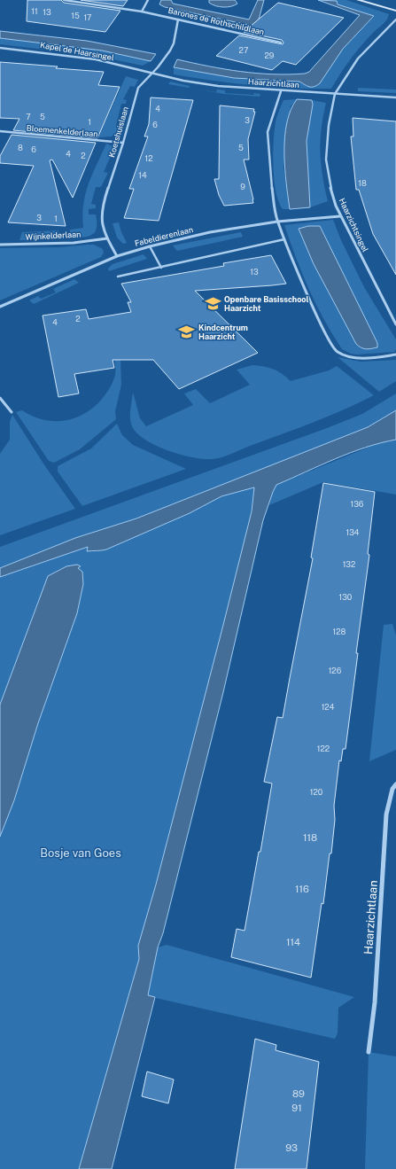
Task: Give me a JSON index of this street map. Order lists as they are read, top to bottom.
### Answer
{
  "streets": {
    "street": [
      "Barones de Rothschildlaan",
      "Kapel de Haarsingel",
      "Haarzichtlaan",
      "Bloemenkelderlaan",
      "Koetshuislaan",
      "Haarzichtsingel",
      "Wijnkelderlaan",
      "Fabeldierenlaan"
    ]
  },
  "crossings": [
    ["Barones de Rothschildlaan", "Koetshuislaan"],
    ["Kapel de Haarsingel", "Haarzichtlaan"],
    ["Kapel de Haarsingel", "Koetshuislaan"],
    ["Haarzichtlaan", "Koetshuislaan"],
    ["Haarzichtlaan", "Haarzichtsingel"],
    ["Bloemenkelderlaan", "Koetshuislaan"],
    ["Koetshuislaan", "Wijnkelderlaan"],
    ["Koetshuislaan", "Fabeldierenlaan"],
    ["Haarzichtsingel", "Fabeldierenlaan"]
  ],
  "parks": ["Bosje van Goes"],
  "places": {
    "school or university": ["Openbare Basisschool Haarzicht", "Kindcentrum Haarzicht"]
  },
  "house_numbers": [
    "11",
    "13",
    "15",
    "17",
    "27",
    "29",
    "4",
    "7",
    "5",
    "3",
    "1",
    "6",
    "8",
    "5",
    "6",
    "4",
    "2",
    "12",
    "14",
    "18",
    "9",
    "3",
    "1",
    "13",
    "2",
    "4",
    "136",
    "134",
    "132",
    "130",
    "128",
    "126",
    "124",
    "122",
    "120",
    "118",
    "116",
    "114",
    "89",
    "91",
    "93"
  ]
}
